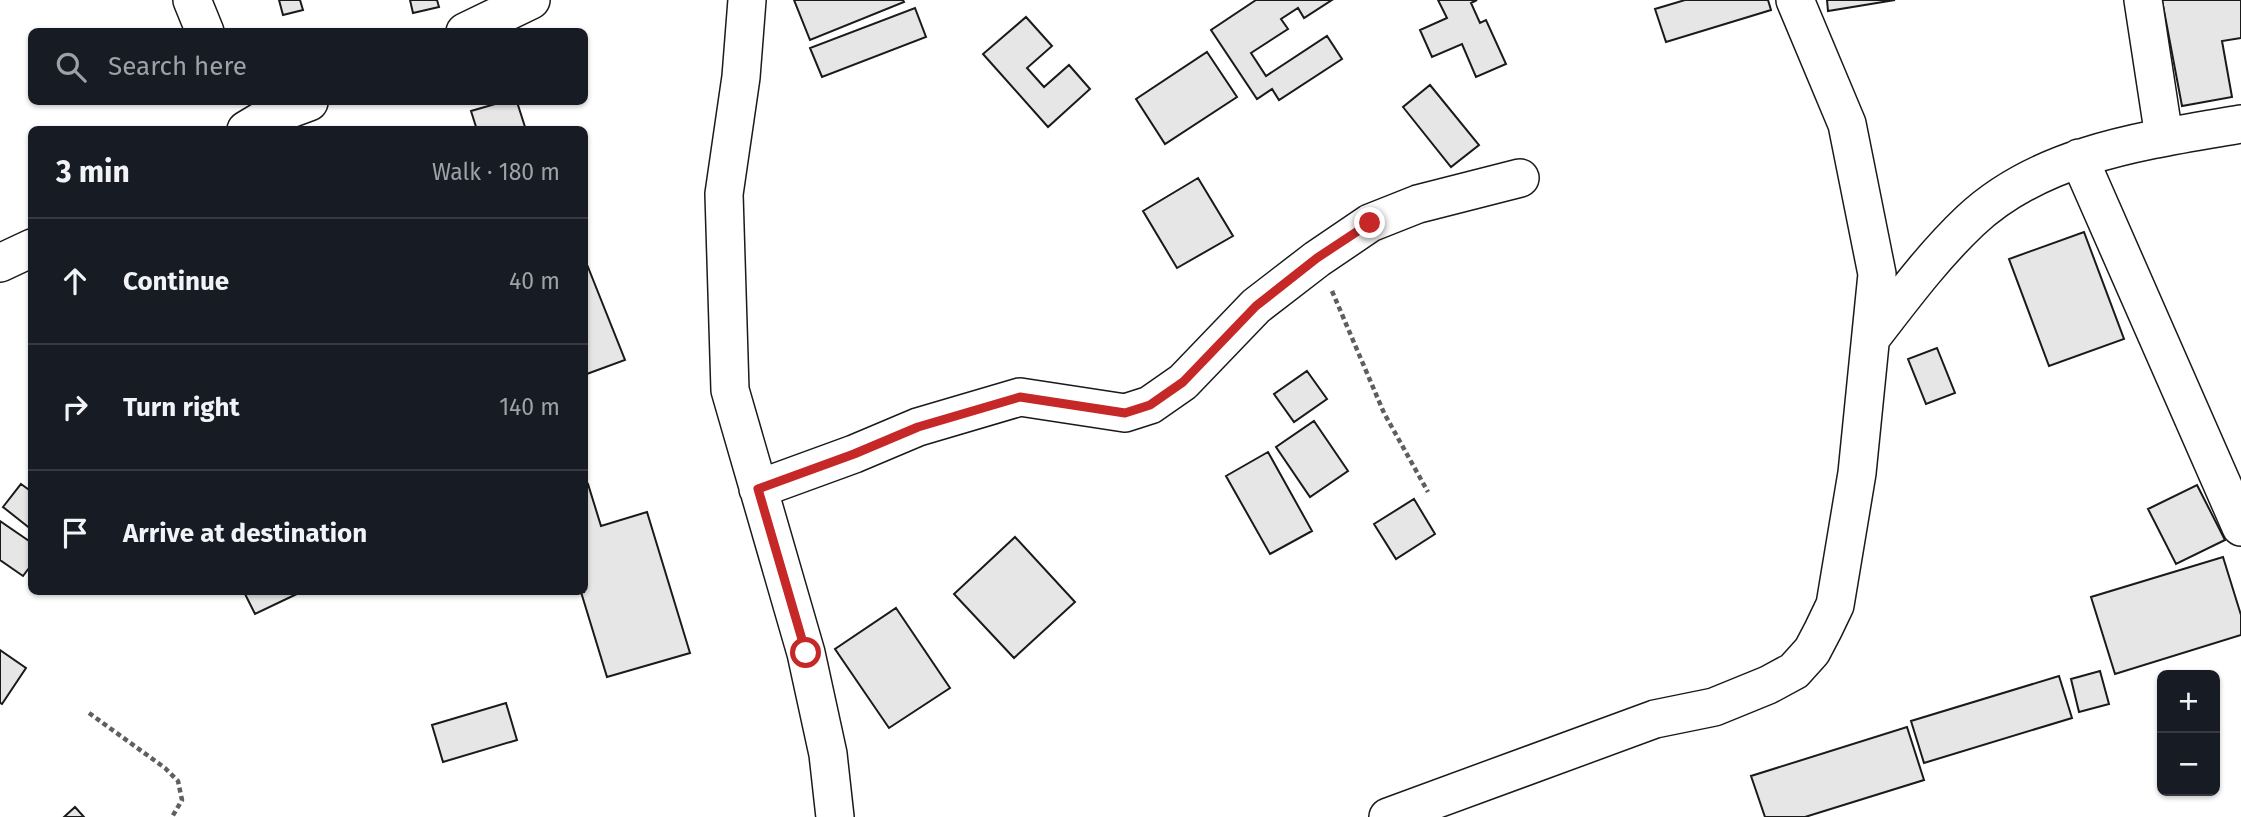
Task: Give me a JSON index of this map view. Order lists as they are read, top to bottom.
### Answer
{
  "page": {
    "search": "Search here",
    "heading": ["3 min", "Walk · 180 m"],
    "list": [
      ["Continue", "40 m"],
      ["Turn right", "140 m"],
      "Arrive at destination"
    ],
    "map_buttons": ["+", "−"]
  }
}
